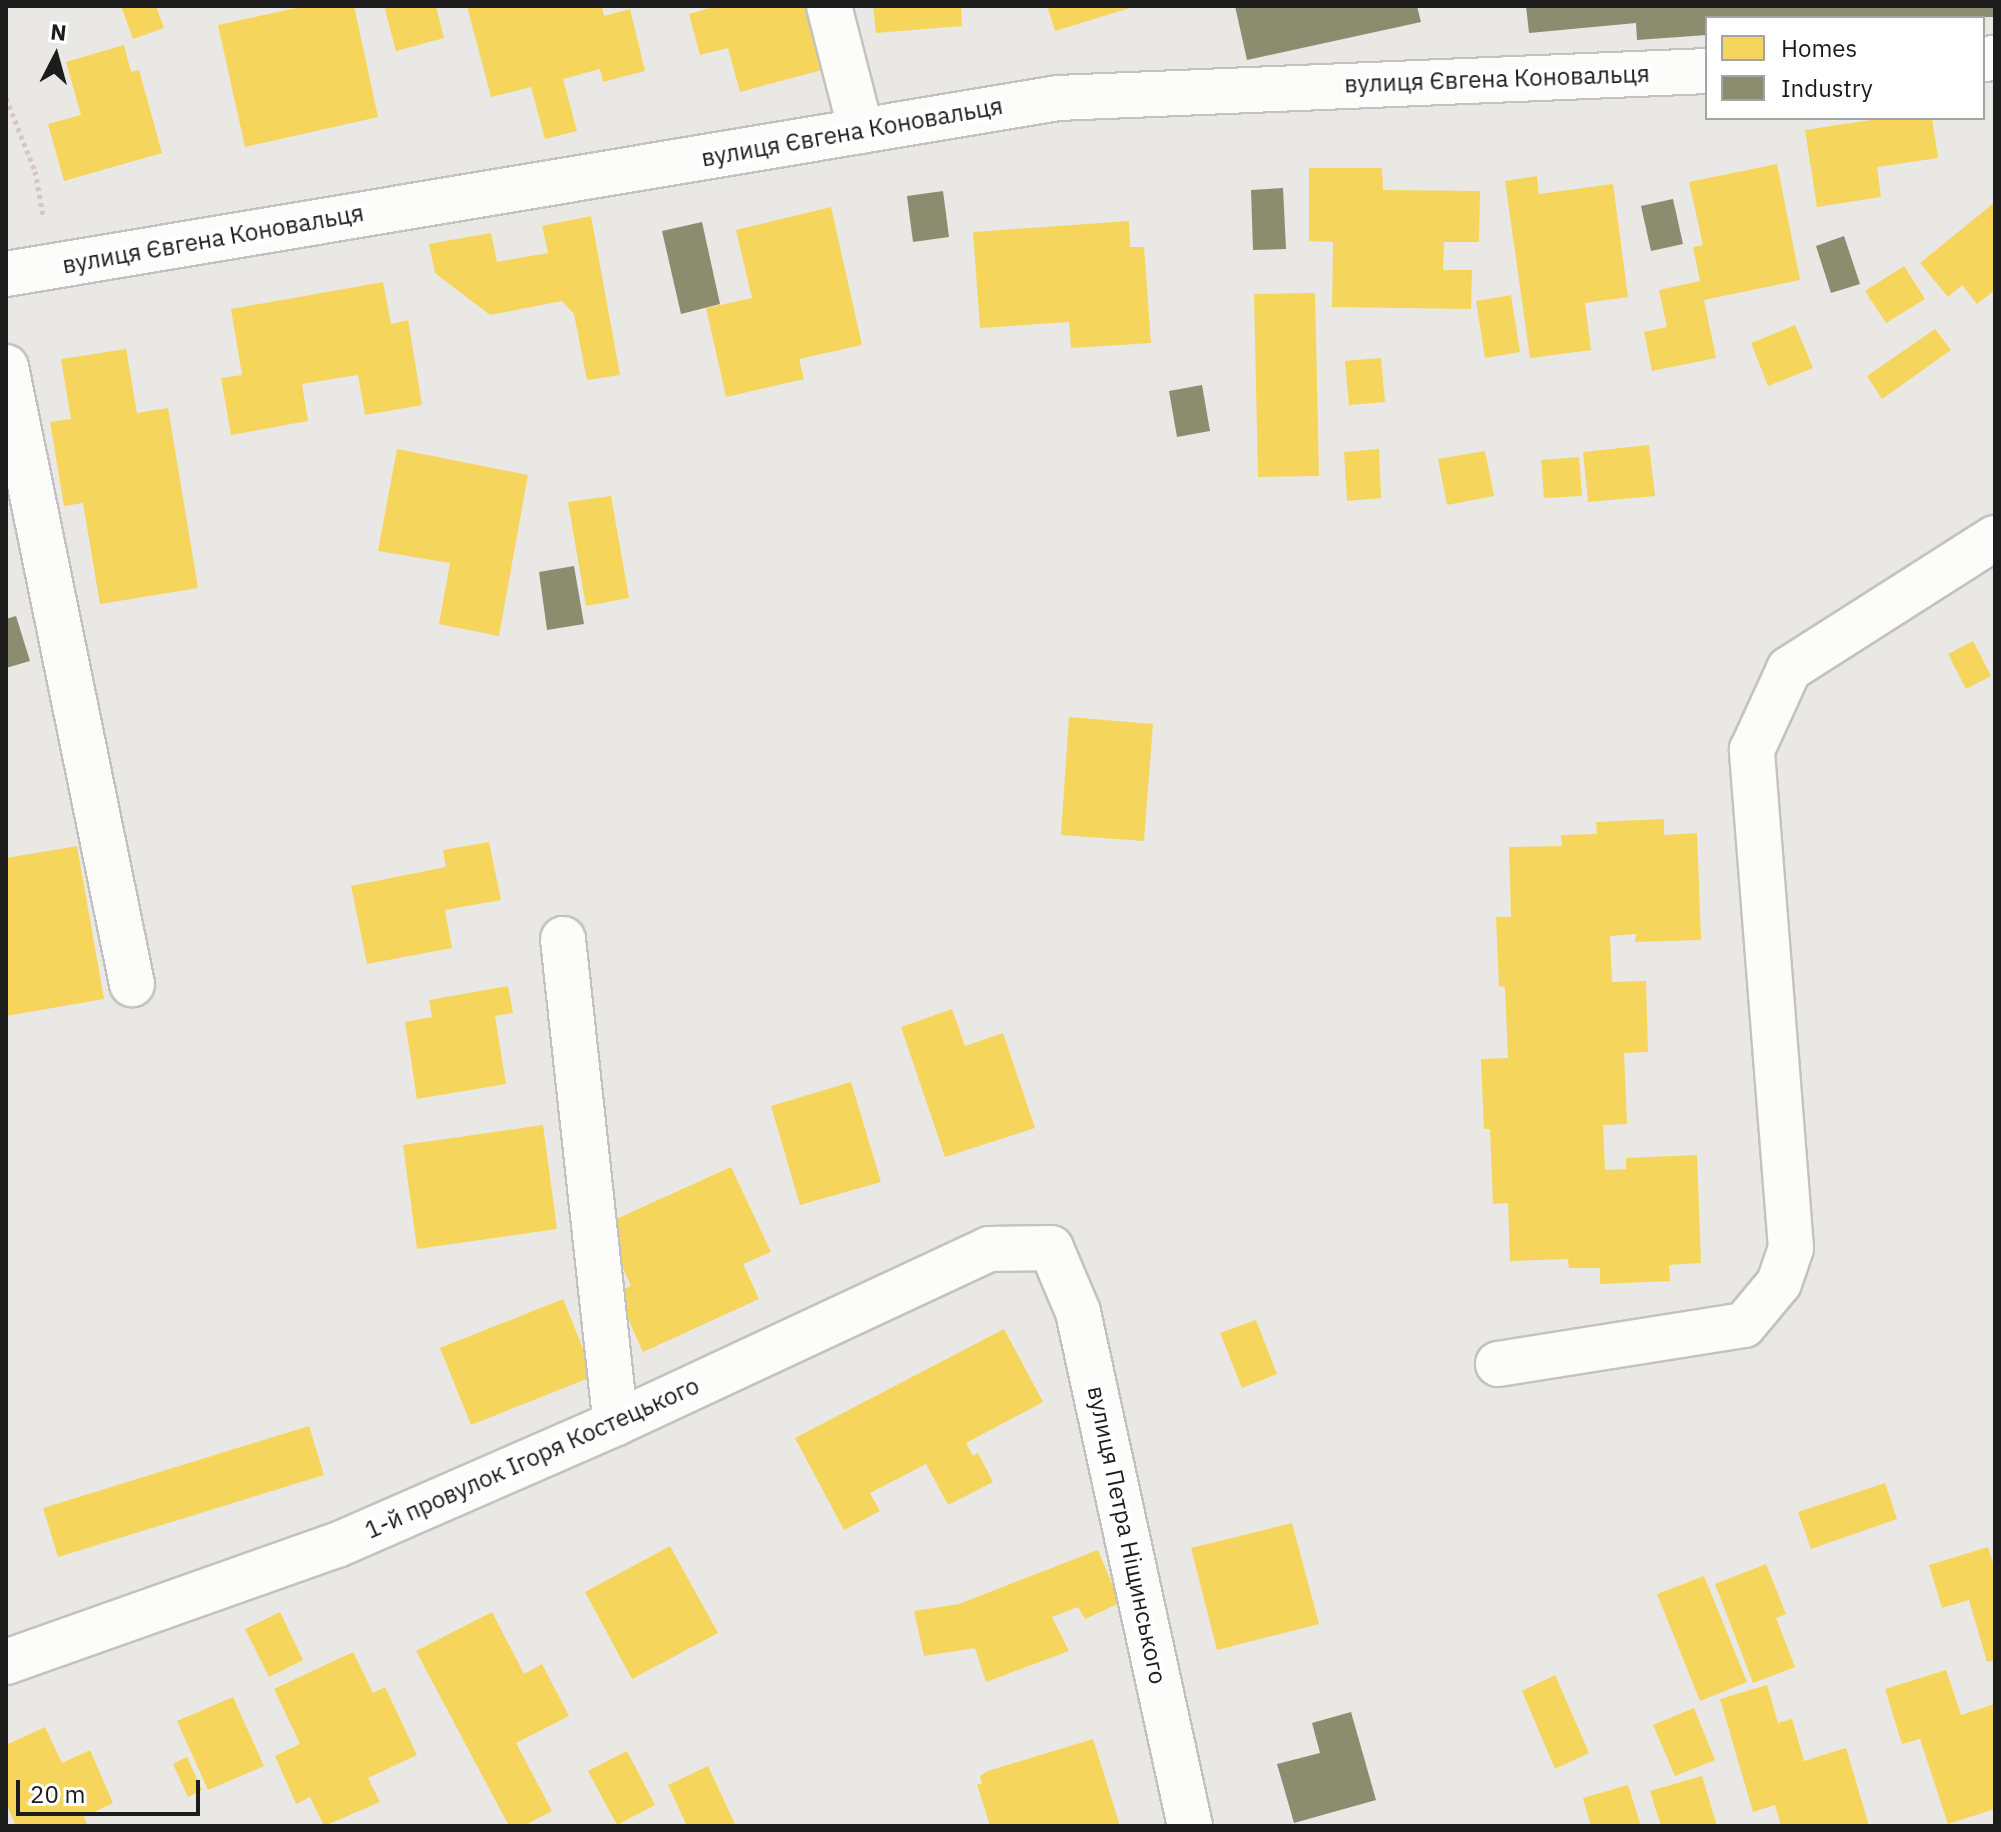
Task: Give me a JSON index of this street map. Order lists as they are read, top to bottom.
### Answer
{
  "streets": {
    "street": ["вулиця Євгена Коновальця", "1-й провулок Ігоря Костецького", "вулиця Петра Ніщинського"]
  },
  "crossings": [
    ["1-й провулок Ігоря Костецького", "вулиця Петра Ніщинського"]
  ],
  "legend": ["Homes", "Industry"],
  "scale_bar": "20 m",
  "north": "top"
}
